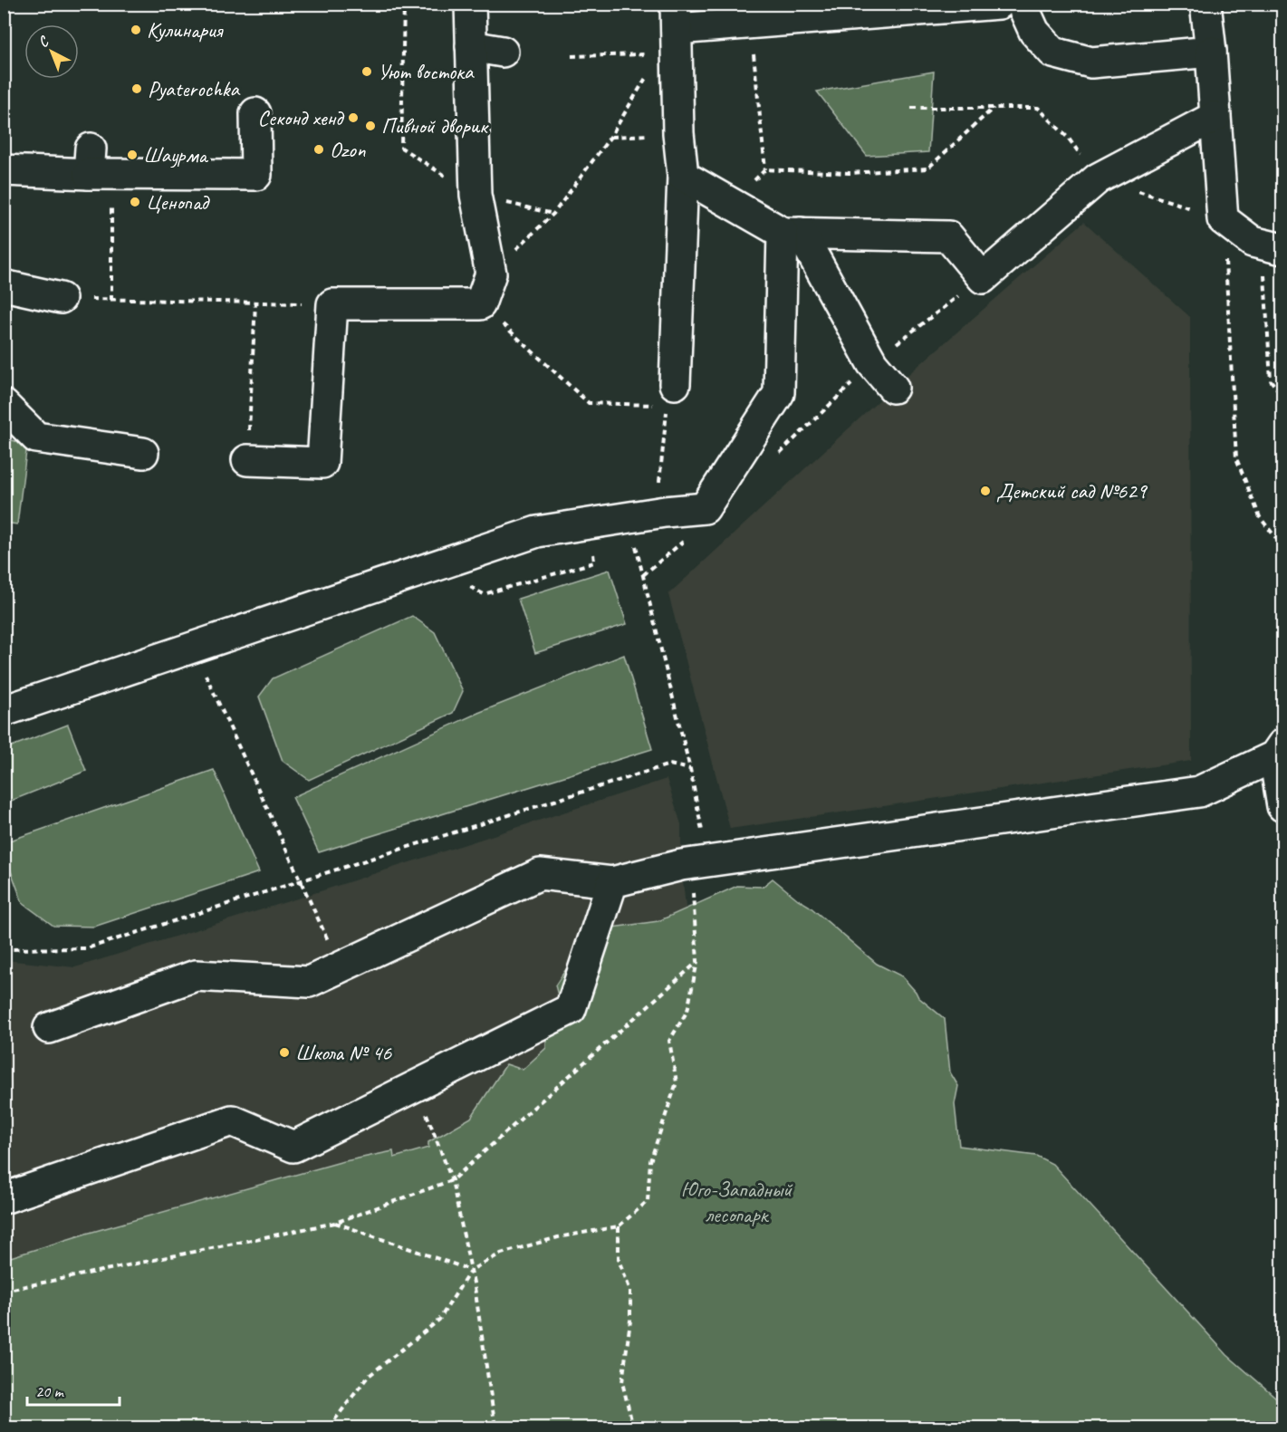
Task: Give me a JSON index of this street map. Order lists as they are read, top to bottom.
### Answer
{
  "parks": ["Юго-Западный лесопарк"],
  "places": [
    "Кулинария",
    "Уют востока",
    "Pyaterochka",
    "Секонд хенд",
    "Пивной дворик",
    "Ozon",
    "Шаурма",
    "Ценопад",
    "Детский сад №629",
    "Школа № 46"
  ],
  "scale_bar": "20 m",
  "north": "top left"
}
